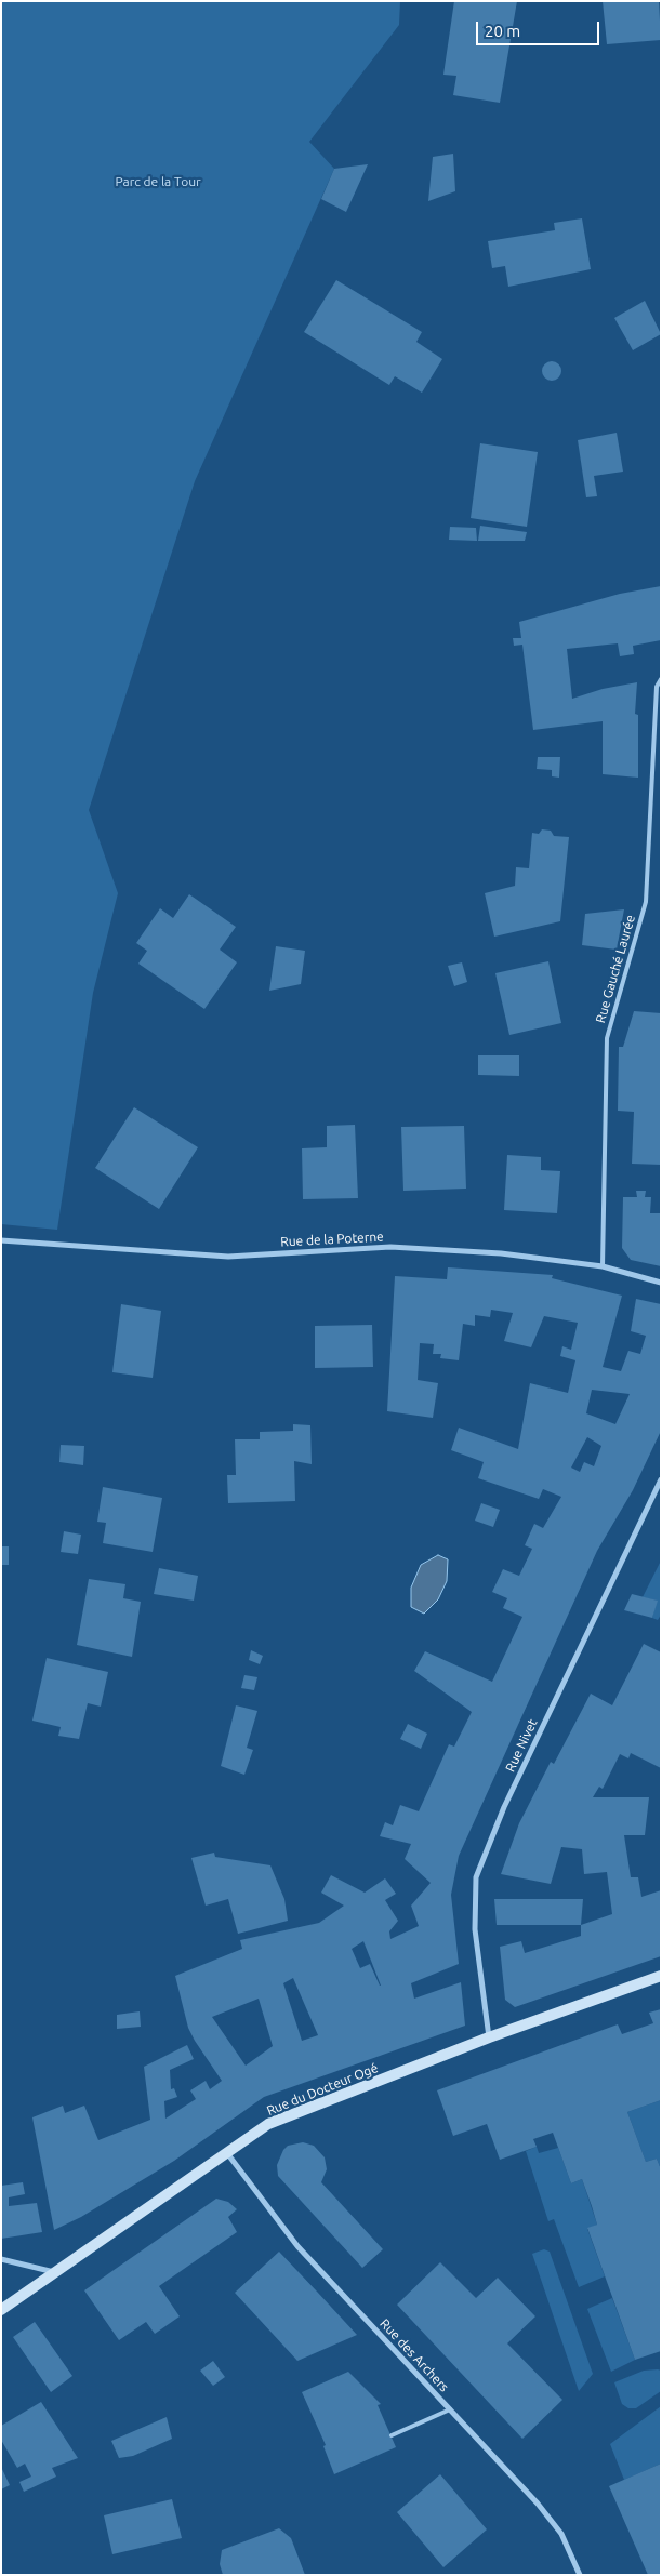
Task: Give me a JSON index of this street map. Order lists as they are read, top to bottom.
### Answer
{
  "streets": {
    "main road": ["Rue du Docteur Ogé"],
    "street": ["Rue de la Poterne", "Rue Nivet", "Rue des Archers"],
    "lane": ["Rue Gauché Laurée"]
  },
  "crossings": [
    ["Rue Gauché Laurée", "Rue de la Poterne"],
    ["Rue Nivet", "Rue du Docteur Ogé"],
    ["Rue du Docteur Ogé", "Rue des Archers"]
  ],
  "parks": ["Parc de la Tour"],
  "scale_bar": "20 m"
}
